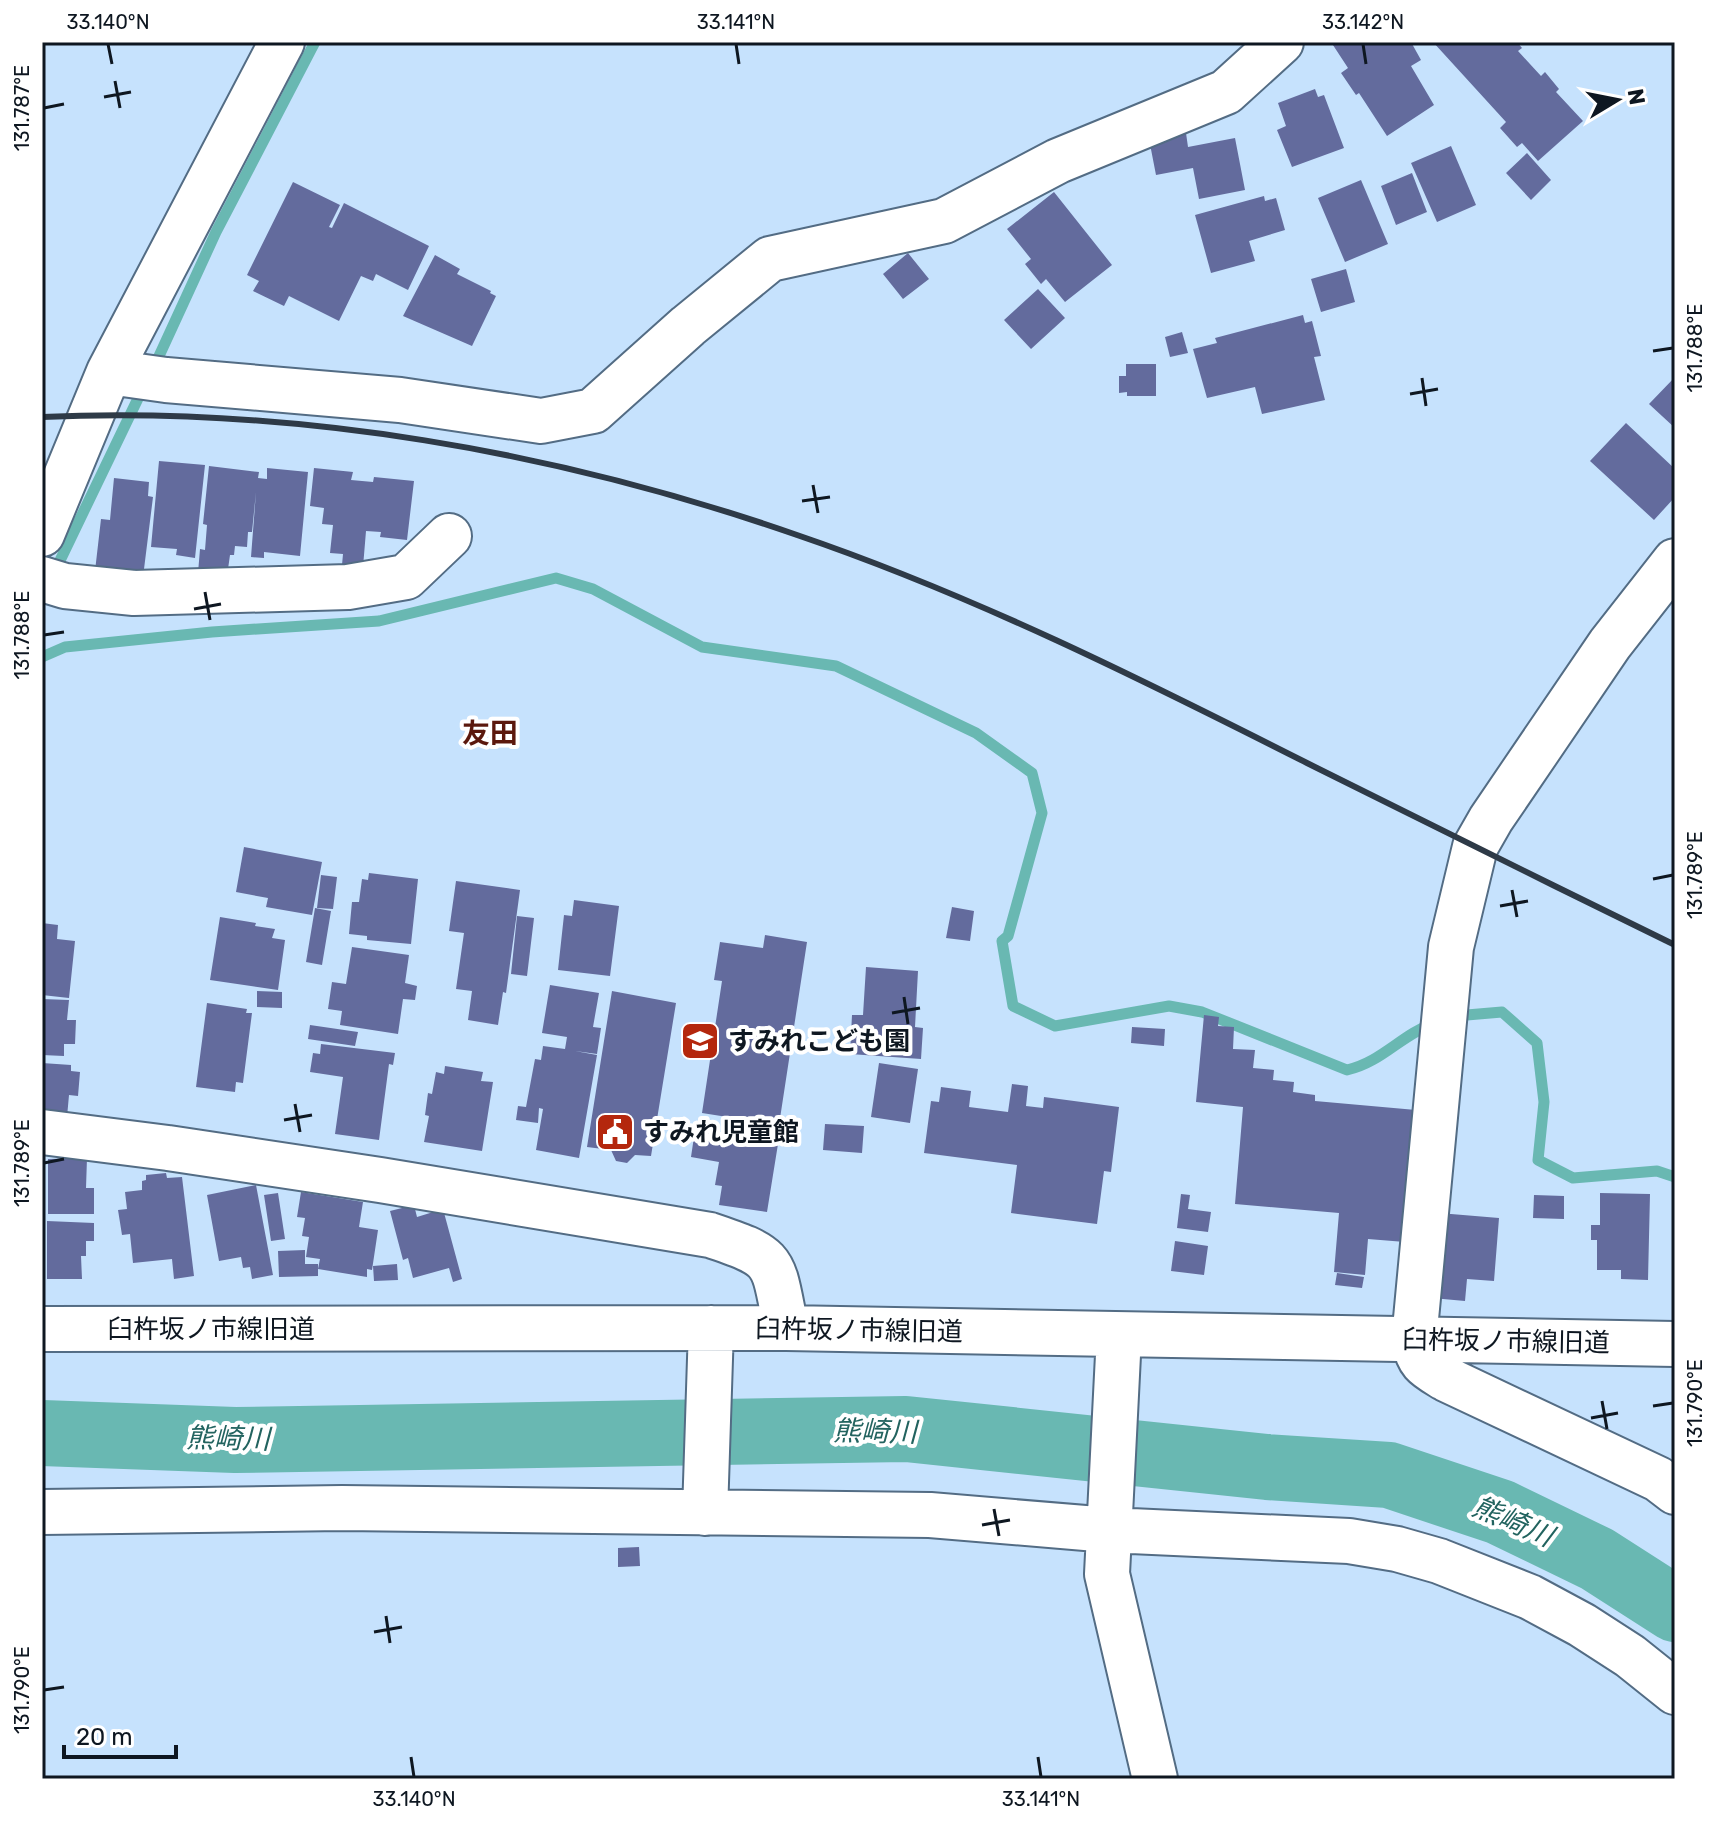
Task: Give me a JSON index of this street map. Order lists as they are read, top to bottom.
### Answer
{
  "streets": {
    "street": ["臼杵坂ノ市線旧道"]
  },
  "districts": ["友田"],
  "water": ["熊崎川"],
  "places": {
    "school or university": ["すみれこども園"],
    "public building": ["すみれ児童館"]
  },
  "scale_bar": "20 m",
  "north": "right",
  "coordinates": [
    "33.140°N",
    "33.141°N",
    "33.142°N",
    "131.787°E",
    "131.788°E",
    "131.789°E",
    "131.790°E"
  ]
}
